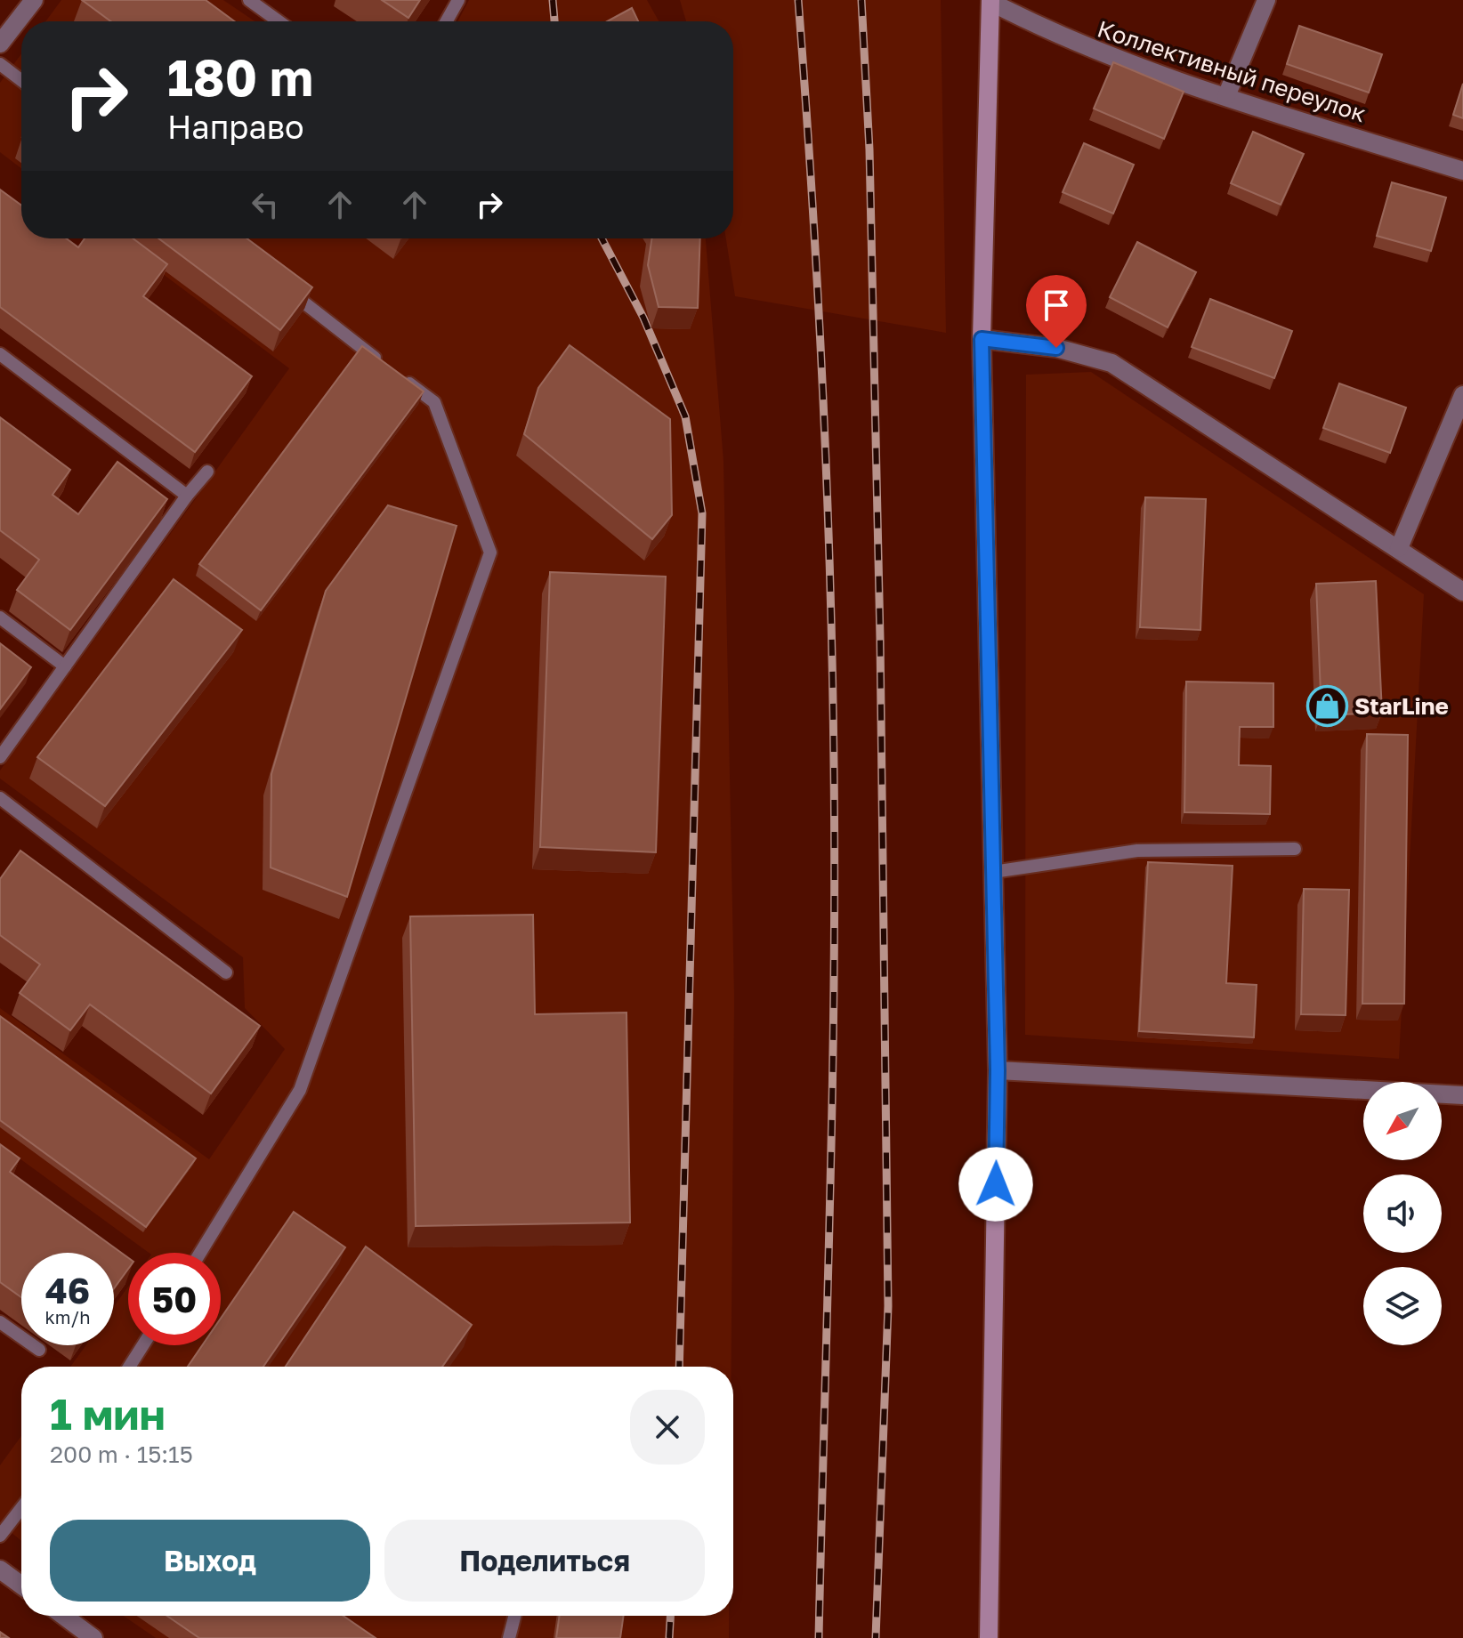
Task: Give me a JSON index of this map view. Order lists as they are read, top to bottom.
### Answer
{
  "streets": {
    "street": ["Коллективный переулок"]
  },
  "places": {
    "shop": ["StarLine"]
  },
  "north": "bottom left",
  "page": {
    "turn": ["180 m", "Направо"],
    "speed": "46 km/h",
    "limit": "50",
    "heading": ["1 мин", "200 m · 15:15"],
    "buttons": ["Выход", "Поделиться"]
  }
}
